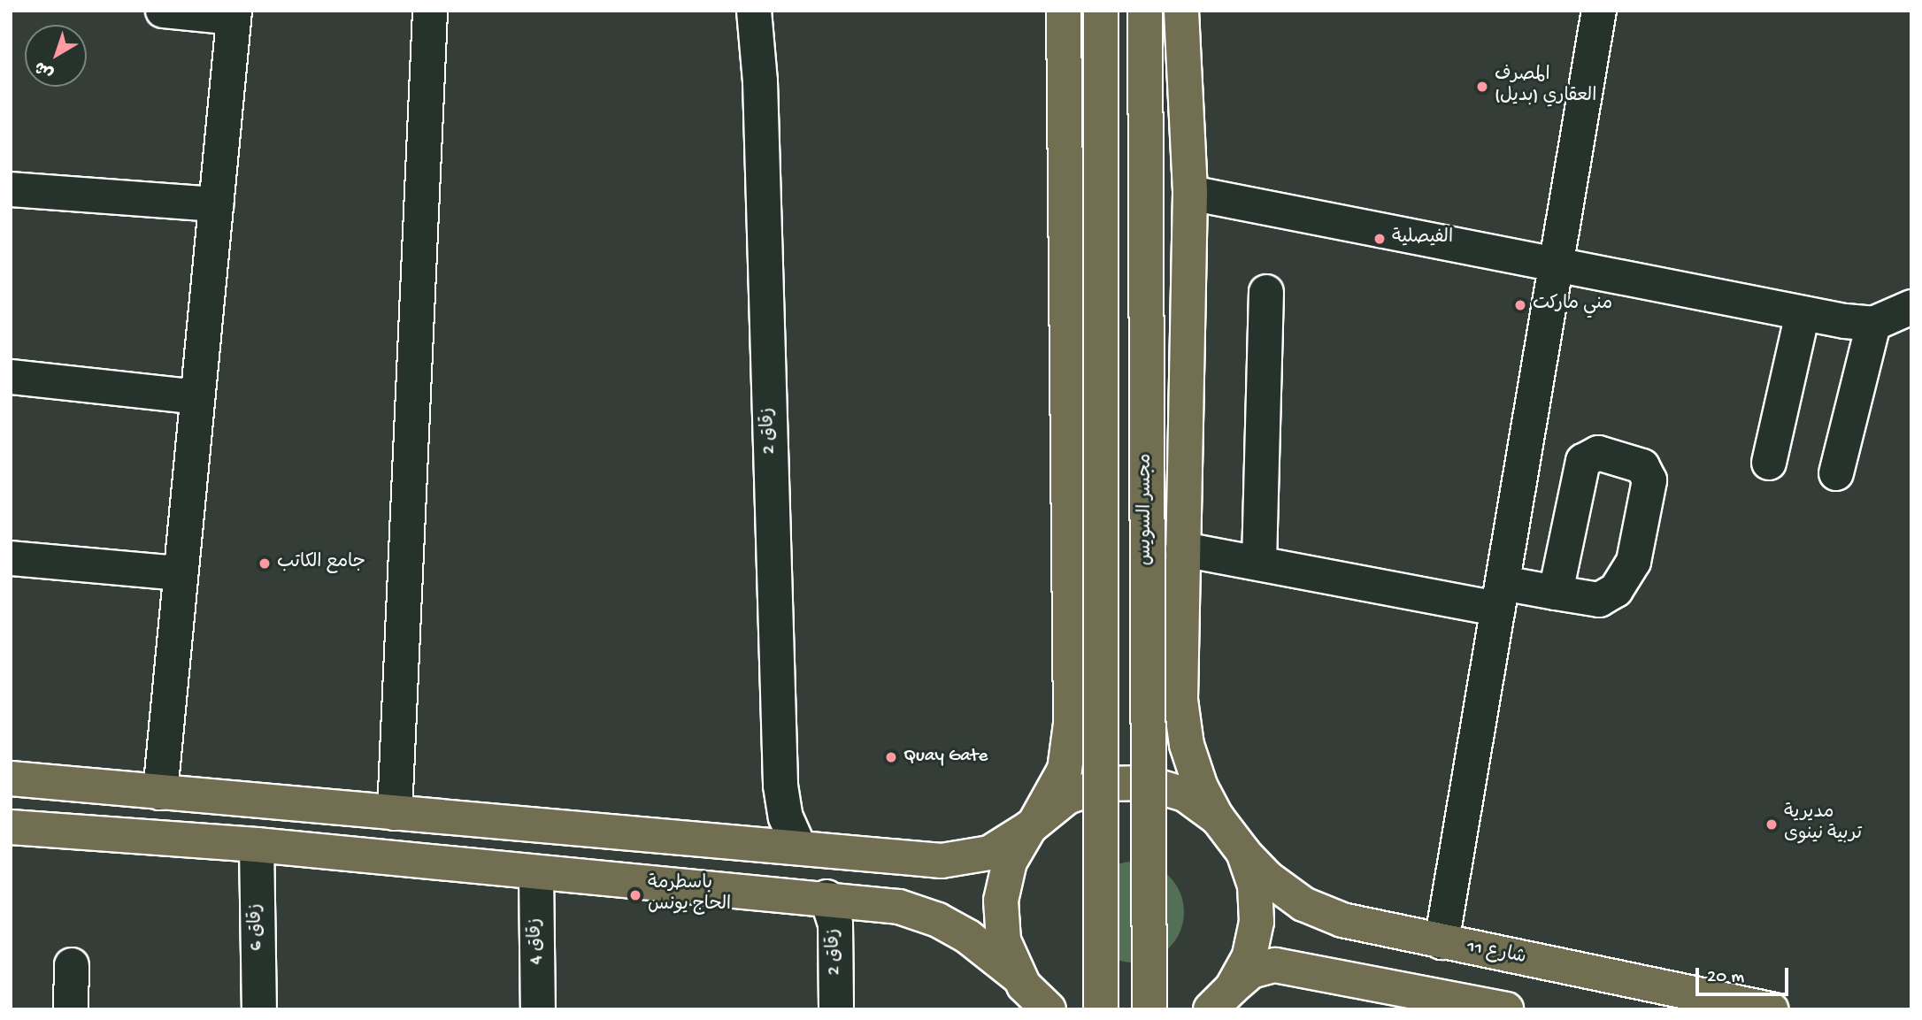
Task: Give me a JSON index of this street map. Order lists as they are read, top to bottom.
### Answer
{
  "streets": {
    "main road": ["مجسر السويس", "شارع 11"],
    "street": ["زقاق 2", "زقاق 6", "زقاق 4"]
  },
  "places": [
    "المصرف العقاري (بديل)",
    "الفيصلية",
    "مني ماركت",
    "جامع الكاتب",
    "Quay Gate",
    "مديرية تربية نينوى",
    "باسطرمة الحاج يونس"
  ],
  "scale_bar": "20 m",
  "north": "bottom left"
}
